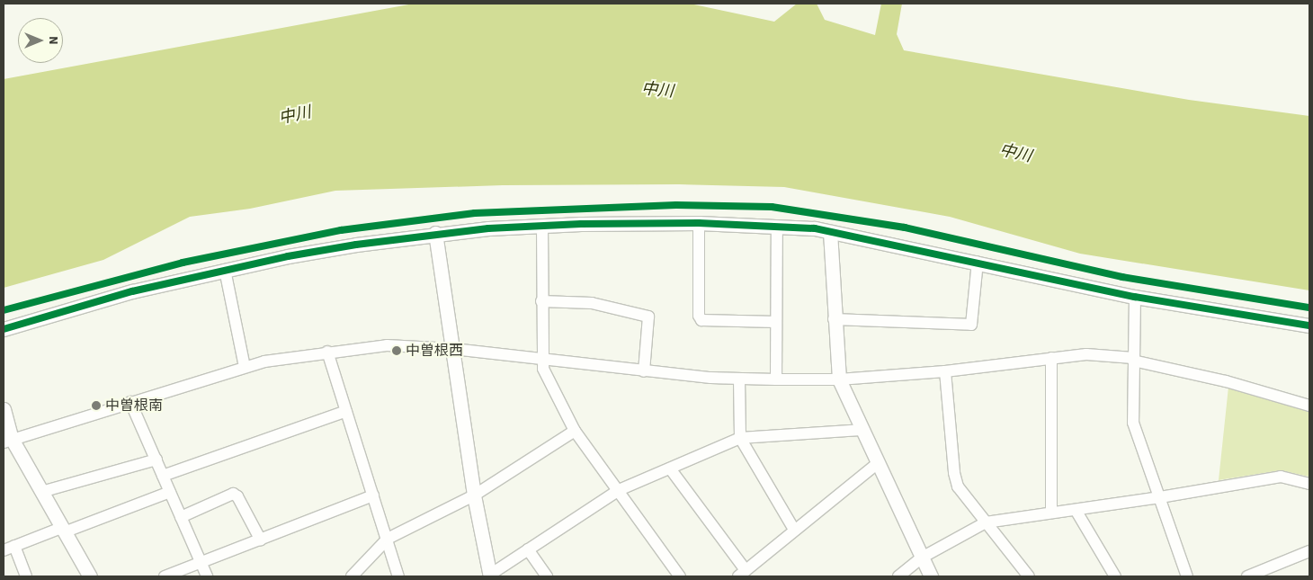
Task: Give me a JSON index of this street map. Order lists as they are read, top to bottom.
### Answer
{
  "water": ["中川"],
  "places": ["中曽根西", "中曽根南"],
  "north": "right"
}
